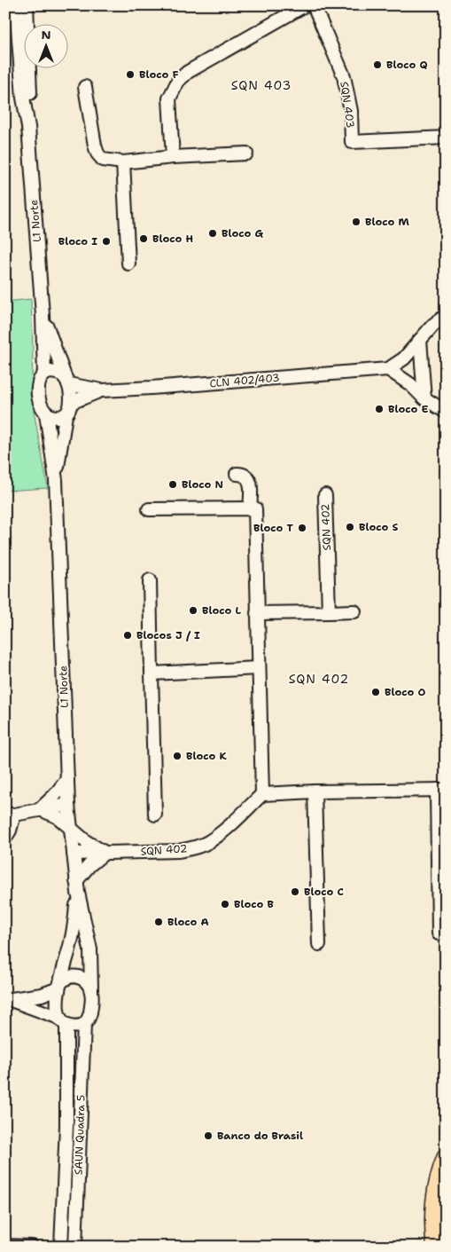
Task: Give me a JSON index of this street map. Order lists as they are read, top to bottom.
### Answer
{
  "streets": {
    "street": [
      "SQN 403",
      "L1 Norte",
      "CLN 402/403",
      "SQN 402",
      "SAUN Quadra 5"
    ]
  },
  "crossings": [
    ["L1 Norte", "CLN 402/403"],
    ["L1 Norte", "SQN 402"],
    ["L1 Norte", "SAUN Quadra 5"]
  ],
  "districts": ["SQN 403", "SQN 402"],
  "places": [
    "Bloco Q",
    "Bloco F",
    "Bloco M",
    "Bloco G",
    "Bloco H",
    "Bloco I",
    "Bloco E",
    "Bloco N",
    "Bloco S",
    "Bloco T",
    "Bloco L",
    "Blocos J / I",
    "Bloco O",
    "Bloco K",
    "Bloco C",
    "Bloco B",
    "Bloco A",
    "Banco do Brasil"
  ],
  "north": "top"
}
